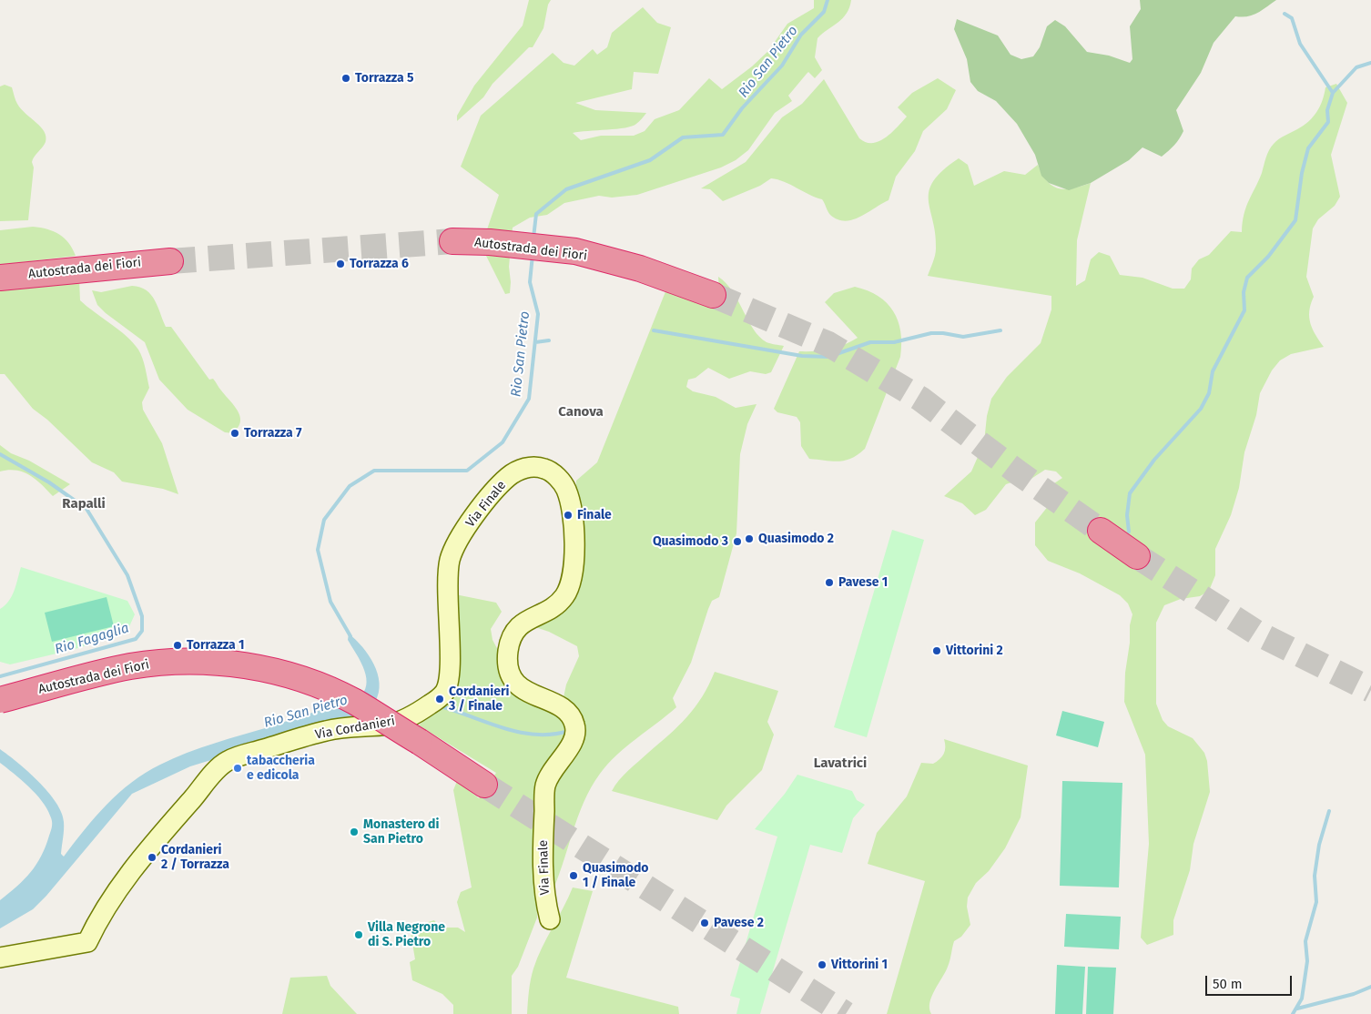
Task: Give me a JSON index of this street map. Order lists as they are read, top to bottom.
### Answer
{
  "streets": {
    "highway": ["Autostrada dei Fiori"],
    "street": ["Via Finale", "Via Cordanieri"]
  },
  "crossings": [
    ["Via Finale", "Via Cordanieri"]
  ],
  "districts": ["Canova", "Rapalli", "Lavatrici"],
  "water": ["Rio San Pietro", "Rio Fagaglia"],
  "places": [
    "Torrazza 5",
    "Torrazza 6",
    "Torrazza 7",
    "Finale",
    "Quasimodo 2",
    "Quasimodo 3",
    "Pavese 1",
    "Torrazza 1",
    "Vittorini 2",
    "Cordanieri 3 / Finale",
    "tabaccheria e edicola",
    "Monastero di San Pietro",
    "Cordanieri 2 / Torrazza",
    "Quasimodo 1 / Finale",
    "Pavese 2",
    "Villa Negrone di S. Pietro",
    "Vittorini 1"
  ],
  "scale_bar": "50 m"
}
